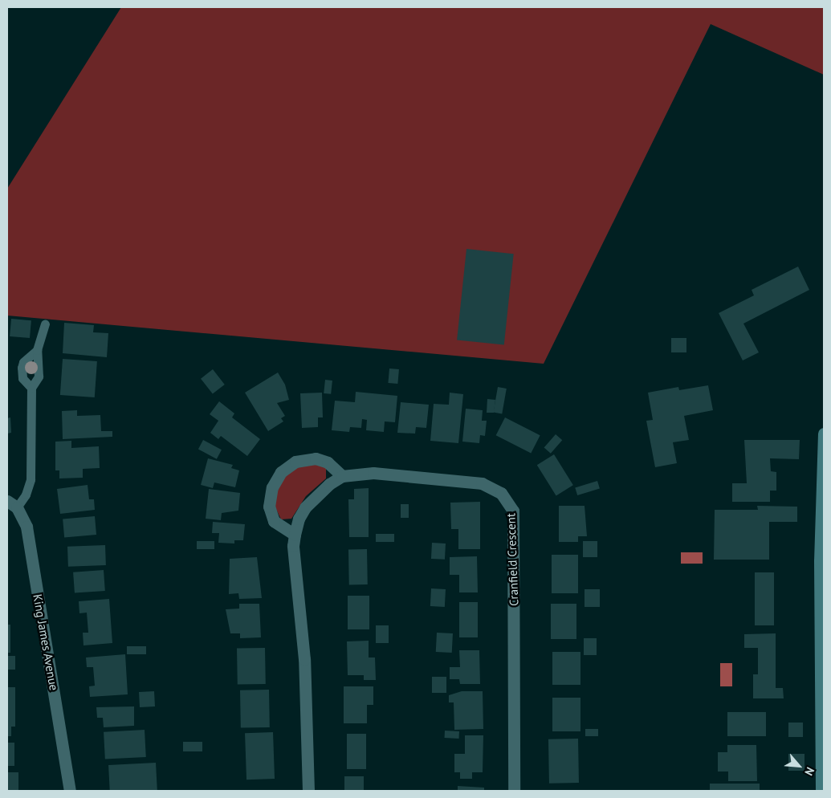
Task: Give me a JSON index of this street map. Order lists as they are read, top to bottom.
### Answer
{
  "streets": {
    "street": ["Cranfield Crescent", "King James Avenue"]
  },
  "north": "bottom right"
}
